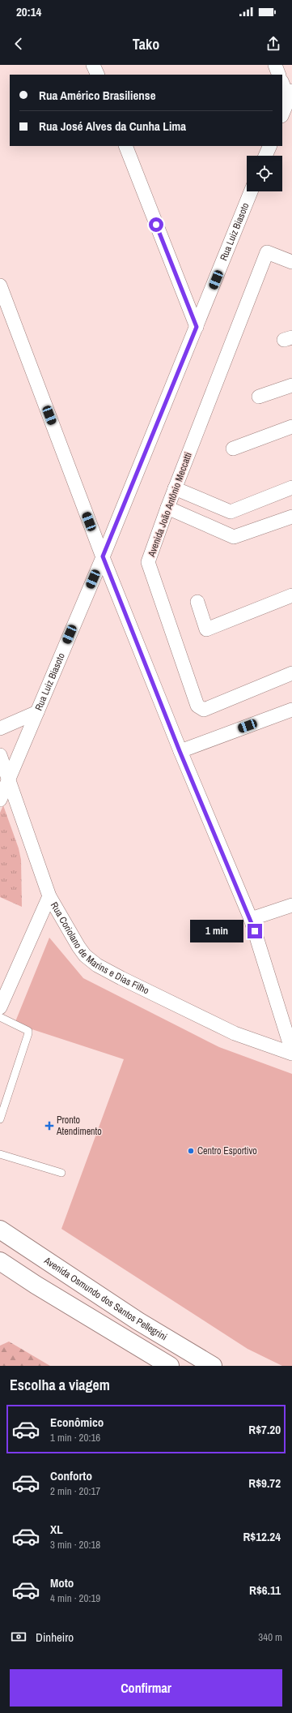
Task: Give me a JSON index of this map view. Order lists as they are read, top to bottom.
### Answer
{
  "streets": {
    "main road": ["Avenida Osmundo dos Santos Pellegrini"],
    "street": ["Rua Luiz Biasoto", "Avenida João Antônio Meccatti", "Rua Coriolano de Marins e Dias Filho"]
  },
  "crossings": [
    ["Rua Luiz Biasoto", "Rua Coriolano de Marins e Dias Filho"]
  ],
  "places": {
    "health": ["Pronto Atendimento"],
    "other": ["Centro Esportivo"]
  },
  "page": {
    "status": "20:14",
    "header": "Tako",
    "banner": ["Rua Américo Brasiliense", "Rua José Alves da Cunha Lima"],
    "bubble": "1 min",
    "heading": "Escolha a viagem",
    "list": [
      {
        "name": "Econômico",
        "note": "1 min · 20:16",
        "value": "R$7.20"
      },
      {
        "name": "Conforto",
        "note": "2 min · 20:17",
        "value": "R$9.72"
      },
      {
        "name": "XL",
        "note": "3 min · 20:18",
        "value": "R$12.24"
      },
      {
        "name": "Moto",
        "note": "4 min · 20:19",
        "value": "R$6.11"
      }
    ],
    "pay": ["Dinheiro", "340 m"],
    "buttons": "Confirmar"
  }
}
